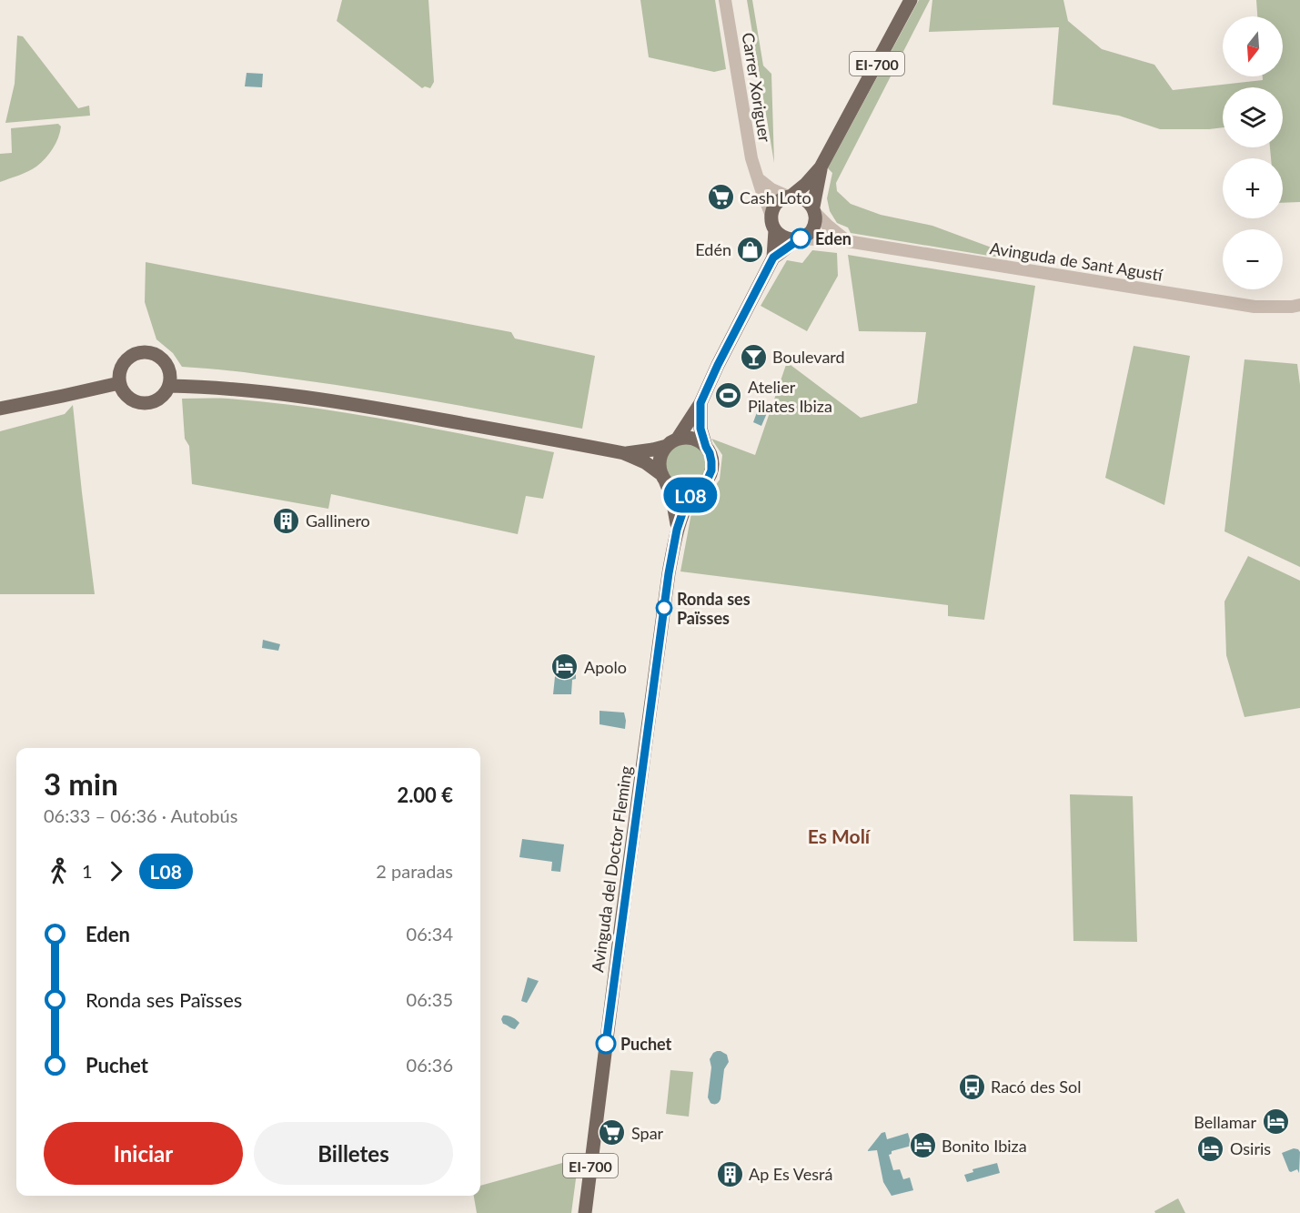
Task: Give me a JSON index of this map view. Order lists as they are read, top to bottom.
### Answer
{
  "streets": {
    "main road": ["EI-700", "Avinguda del Doctor Fleming"],
    "street": ["Carrer Xoriguer", "Avinguda de Sant Agustí"]
  },
  "crossings": [
    ["EI-700", "Carrer Xoriguer"],
    ["EI-700", "Avinguda de Sant Agustí"],
    ["EI-700", "Avinguda del Doctor Fleming"],
    ["Carrer Xoriguer", "Avinguda de Sant Agustí"]
  ],
  "districts": ["Es Molí"],
  "places": {
    "supermarket": ["Cash Loto", "Spar"],
    "other": ["Eden", "Ronda ses Païsses", "Puchet"],
    "shop": ["Edén"],
    "bar": ["Boulevard"],
    "sports": ["Atelier Pilates Ibiza"],
    "building": ["Gallinero", "Ap Es Vesrá"],
    "hotel": [
      "Apolo",
      "Bellamar",
      "Bonito Ibiza",
      "Osiris"
    ],
    "bus stop": ["Racó des Sol"]
  },
  "lines": ["bus line L08"],
  "north": "bottom",
  "page": {
    "on_map": "L08",
    "map_buttons": ["+", "−"],
    "heading": ["3 min", "06:33 – 06:36 · Autobús", "2.00 €"],
    "legs": ["1", "L08", "2 paradas"],
    "list": [
      {
        "name": "Eden",
        "value": "06:34"
      },
      {
        "name": "Ronda ses Païsses",
        "value": "06:35"
      },
      {
        "name": "Puchet",
        "value": "06:36"
      }
    ],
    "buttons": ["Iniciar", "Billetes"]
  }
}
